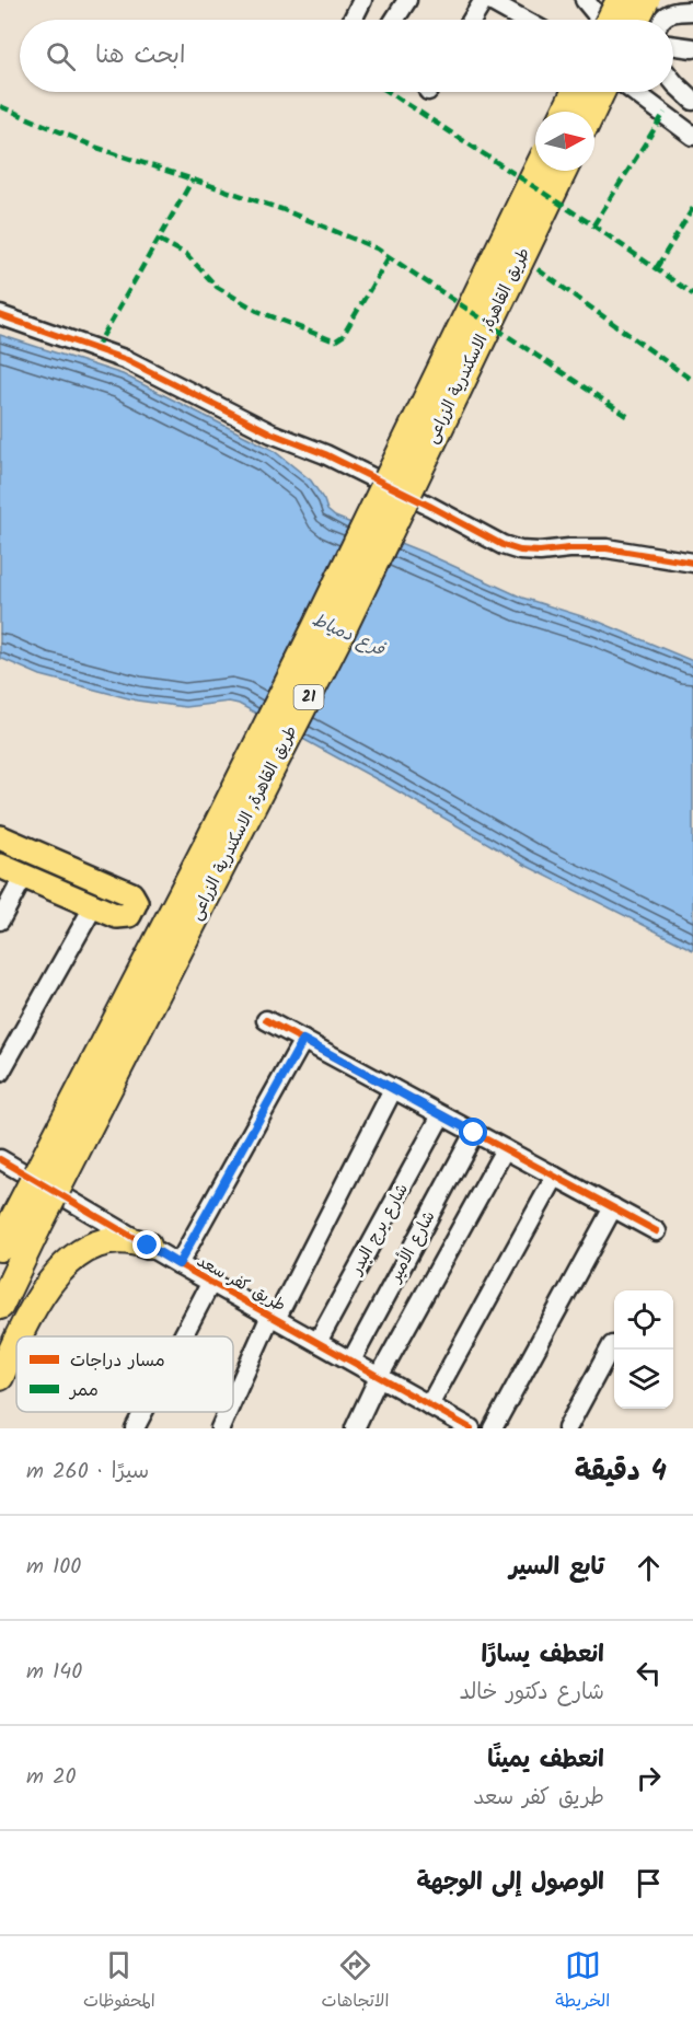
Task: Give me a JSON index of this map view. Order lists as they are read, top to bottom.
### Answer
{
  "streets": {
    "highway": ["طريق القاهرة, الاسكندرية الزراعى", "21"],
    "street": ["شارع برج البدر", "شارع الأمير", "طريق كفر سعد"]
  },
  "crossings": [
    ["شارع برج البدر", "طريق كفر سعد"],
    ["شارع الأمير", "طريق كفر سعد"]
  ],
  "water": ["فرع دمياط"],
  "legend": ["مسار دراجات", "ممر"],
  "north": "right",
  "page": {
    "search": "ابحث هنا",
    "heading": ["4 دقيقة", "سيرًا · 260 m"],
    "list": [
      ["تابع السير", "100 m"],
      ["انعطف يسارًا", "شارع دكتور خالد", "140 m"],
      ["انعطف يمينًا", "طريق كفر سعد", "20 m"],
      "الوصول إلى الوجهة"
    ],
    "nav": ["الخريطة", "الاتجاهات", "المحفوظات"]
  }
}
